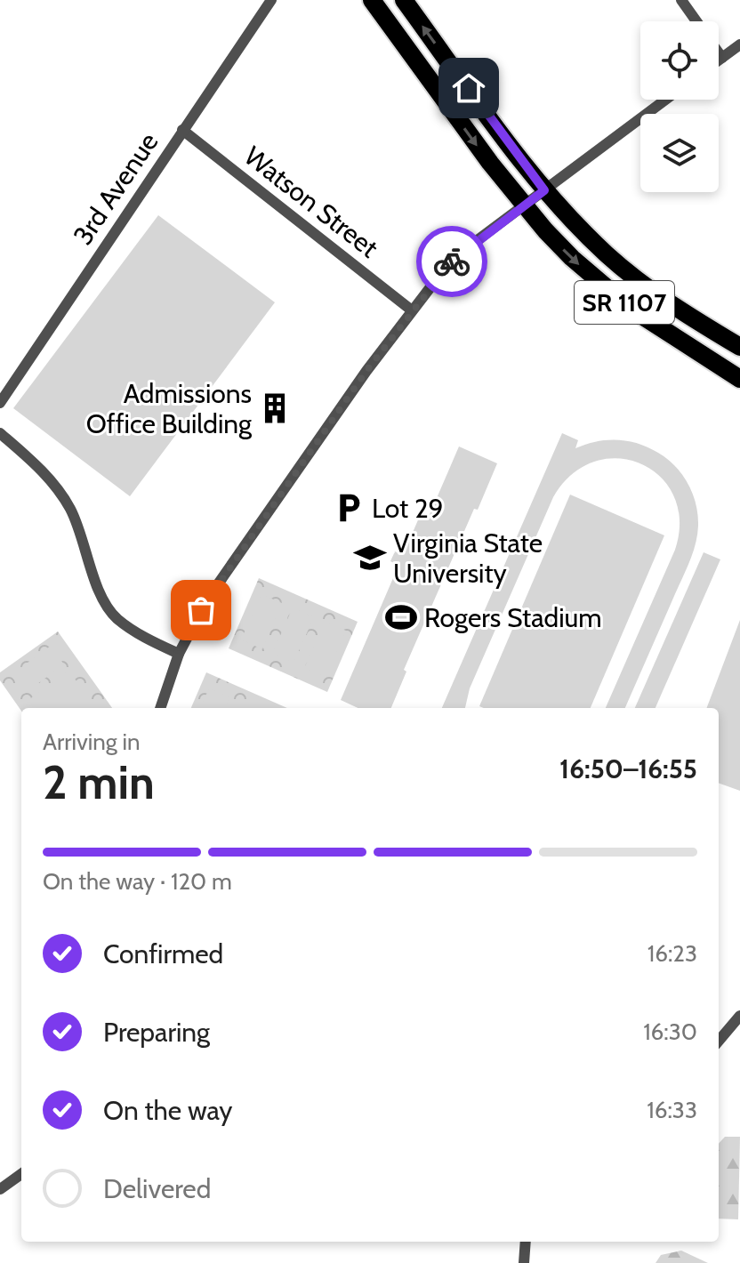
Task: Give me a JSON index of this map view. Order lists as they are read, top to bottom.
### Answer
{
  "streets": {
    "main road": ["SR 1107"],
    "street": ["3rd Avenue", "Watson Street"]
  },
  "crossings": [
    ["3rd Avenue", "Watson Street"]
  ],
  "places": {
    "building": ["Admissions Office Building"],
    "parking": ["Lot 29"],
    "school or university": ["Virginia State University"],
    "sports": ["Rogers Stadium"]
  },
  "page": {
    "heading": ["2 min", "Arriving in", "16:50–16:55"],
    "bar": "On the way · 120 m",
    "list": [
      ["Confirmed", "16:23"],
      ["Preparing", "16:30"],
      ["On the way", "16:33"],
      "Delivered"
    ]
  }
}
